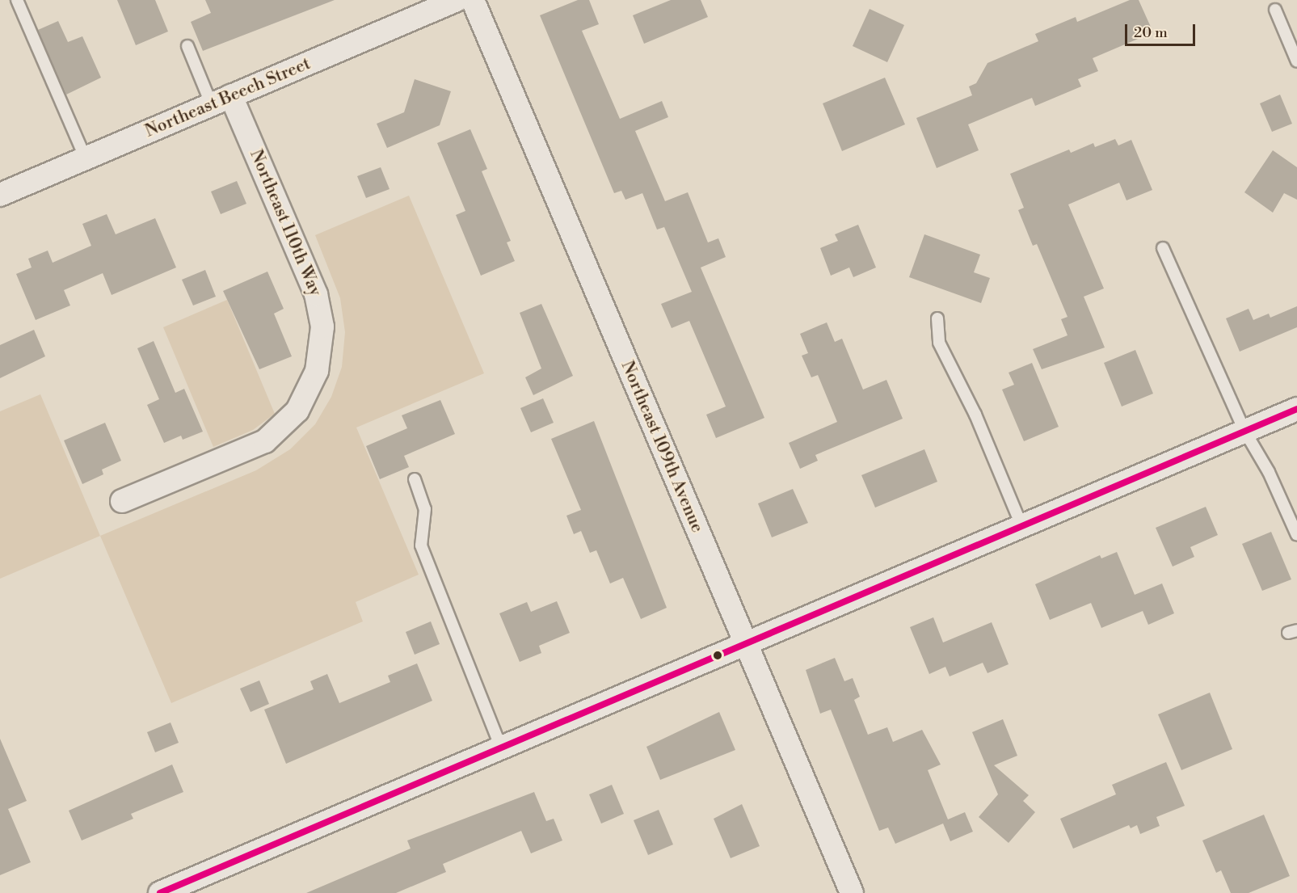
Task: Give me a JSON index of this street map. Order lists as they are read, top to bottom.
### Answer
{
  "streets": {
    "street": ["Northeast Beech Street", "Northeast 110th Way", "Northeast 109th Avenue"]
  },
  "crossings": [
    ["Northeast Beech Street", "Northeast 110th Way"]
  ],
  "scale_bar": "20 m"
}
